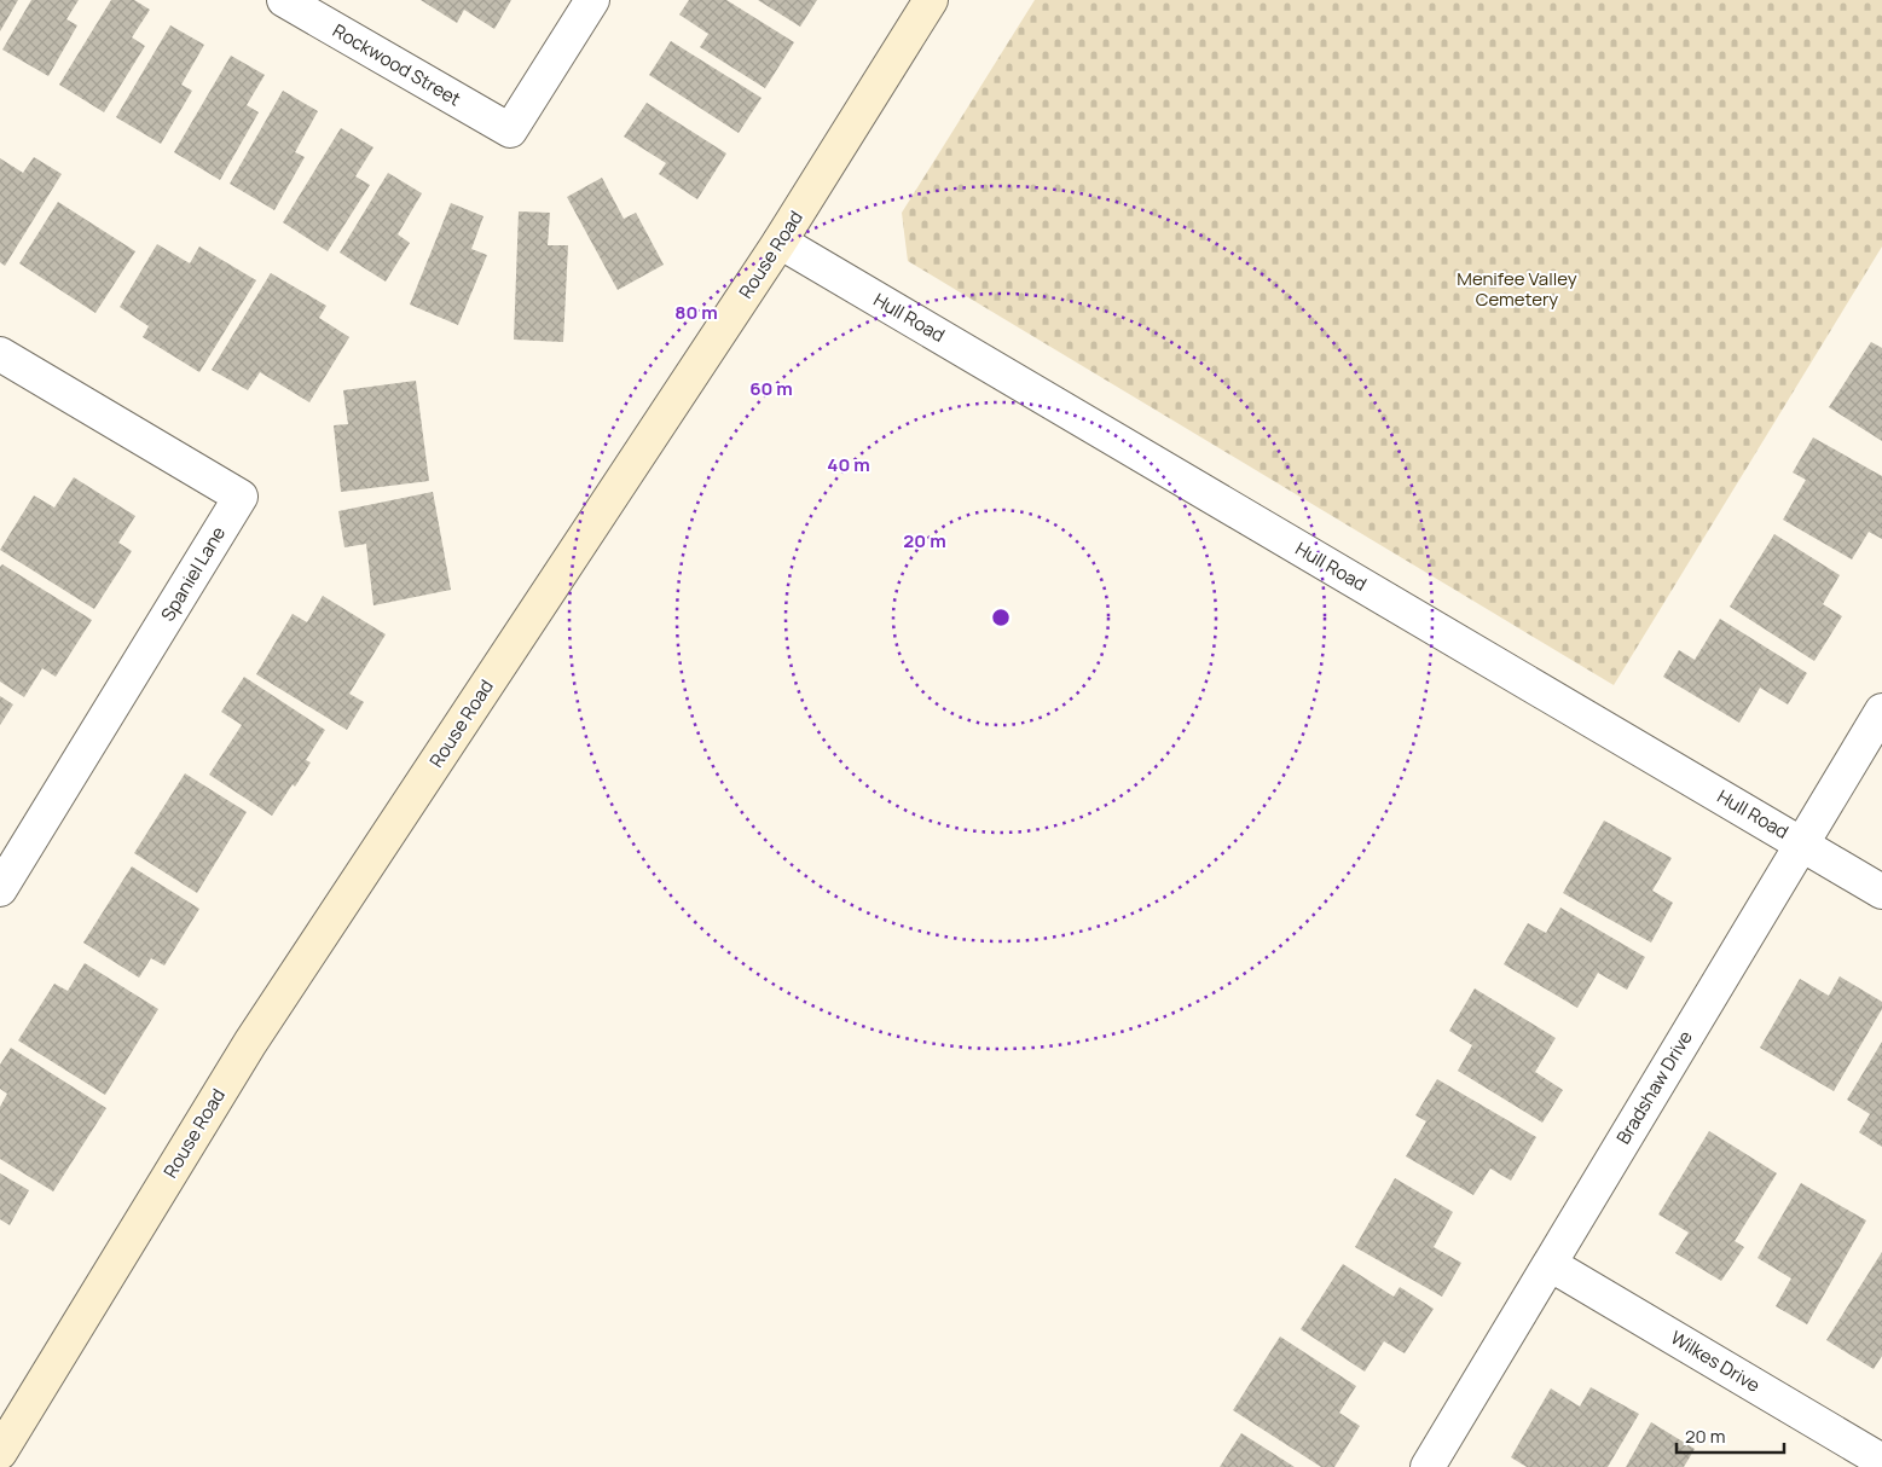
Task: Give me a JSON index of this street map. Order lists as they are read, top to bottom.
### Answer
{
  "streets": {
    "street": [
      "Rockwood Street",
      "Rouse Road",
      "Hull Road",
      "Spaniel Lane",
      "Bradshaw Drive",
      "Wilkes Drive"
    ]
  },
  "crossings": [
    ["Rouse Road", "Hull Road"],
    ["Hull Road", "Bradshaw Drive"],
    ["Bradshaw Drive", "Wilkes Drive"]
  ],
  "parks": ["Menifee Valley Cemetery"],
  "scale_bar": "20 m",
  "rings": [
    "80 m",
    "60 m",
    "40 m",
    "20 m"
  ]
}
